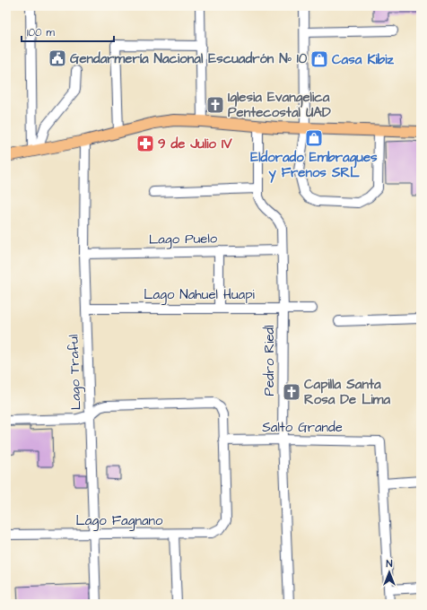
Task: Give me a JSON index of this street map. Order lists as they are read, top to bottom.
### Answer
{
  "streets": {
    "street": [
      "Lago Puelo",
      "Lago Nahuel Huapi",
      "Pedro Riedl",
      "Lago Traful",
      "Salto Grande",
      "Lago Fagnano"
    ]
  },
  "crossings": [
    ["Lago Puelo", "Pedro Riedl"],
    ["Lago Puelo", "Lago Traful"],
    ["Lago Nahuel Huapi", "Pedro Riedl"],
    ["Lago Nahuel Huapi", "Lago Traful"],
    ["Pedro Riedl", "Salto Grande"],
    ["Lago Traful", "Lago Fagnano"],
    ["Salto Grande", "Lago Fagnano"]
  ],
  "places": {
    "public building": ["Gendarmería Nacional Escuadrón Nº 10"],
    "shop": ["Casa Kibiz", "Eldorado Embragues y Frenos SRL"],
    "church": ["Iglesia Evangelica Pentecostal UAD", "Capilla Santa Rosa De Lima"],
    "pharmacy": ["9 de Julio IV"]
  },
  "scale_bar": "100 m",
  "north": "top"
}
